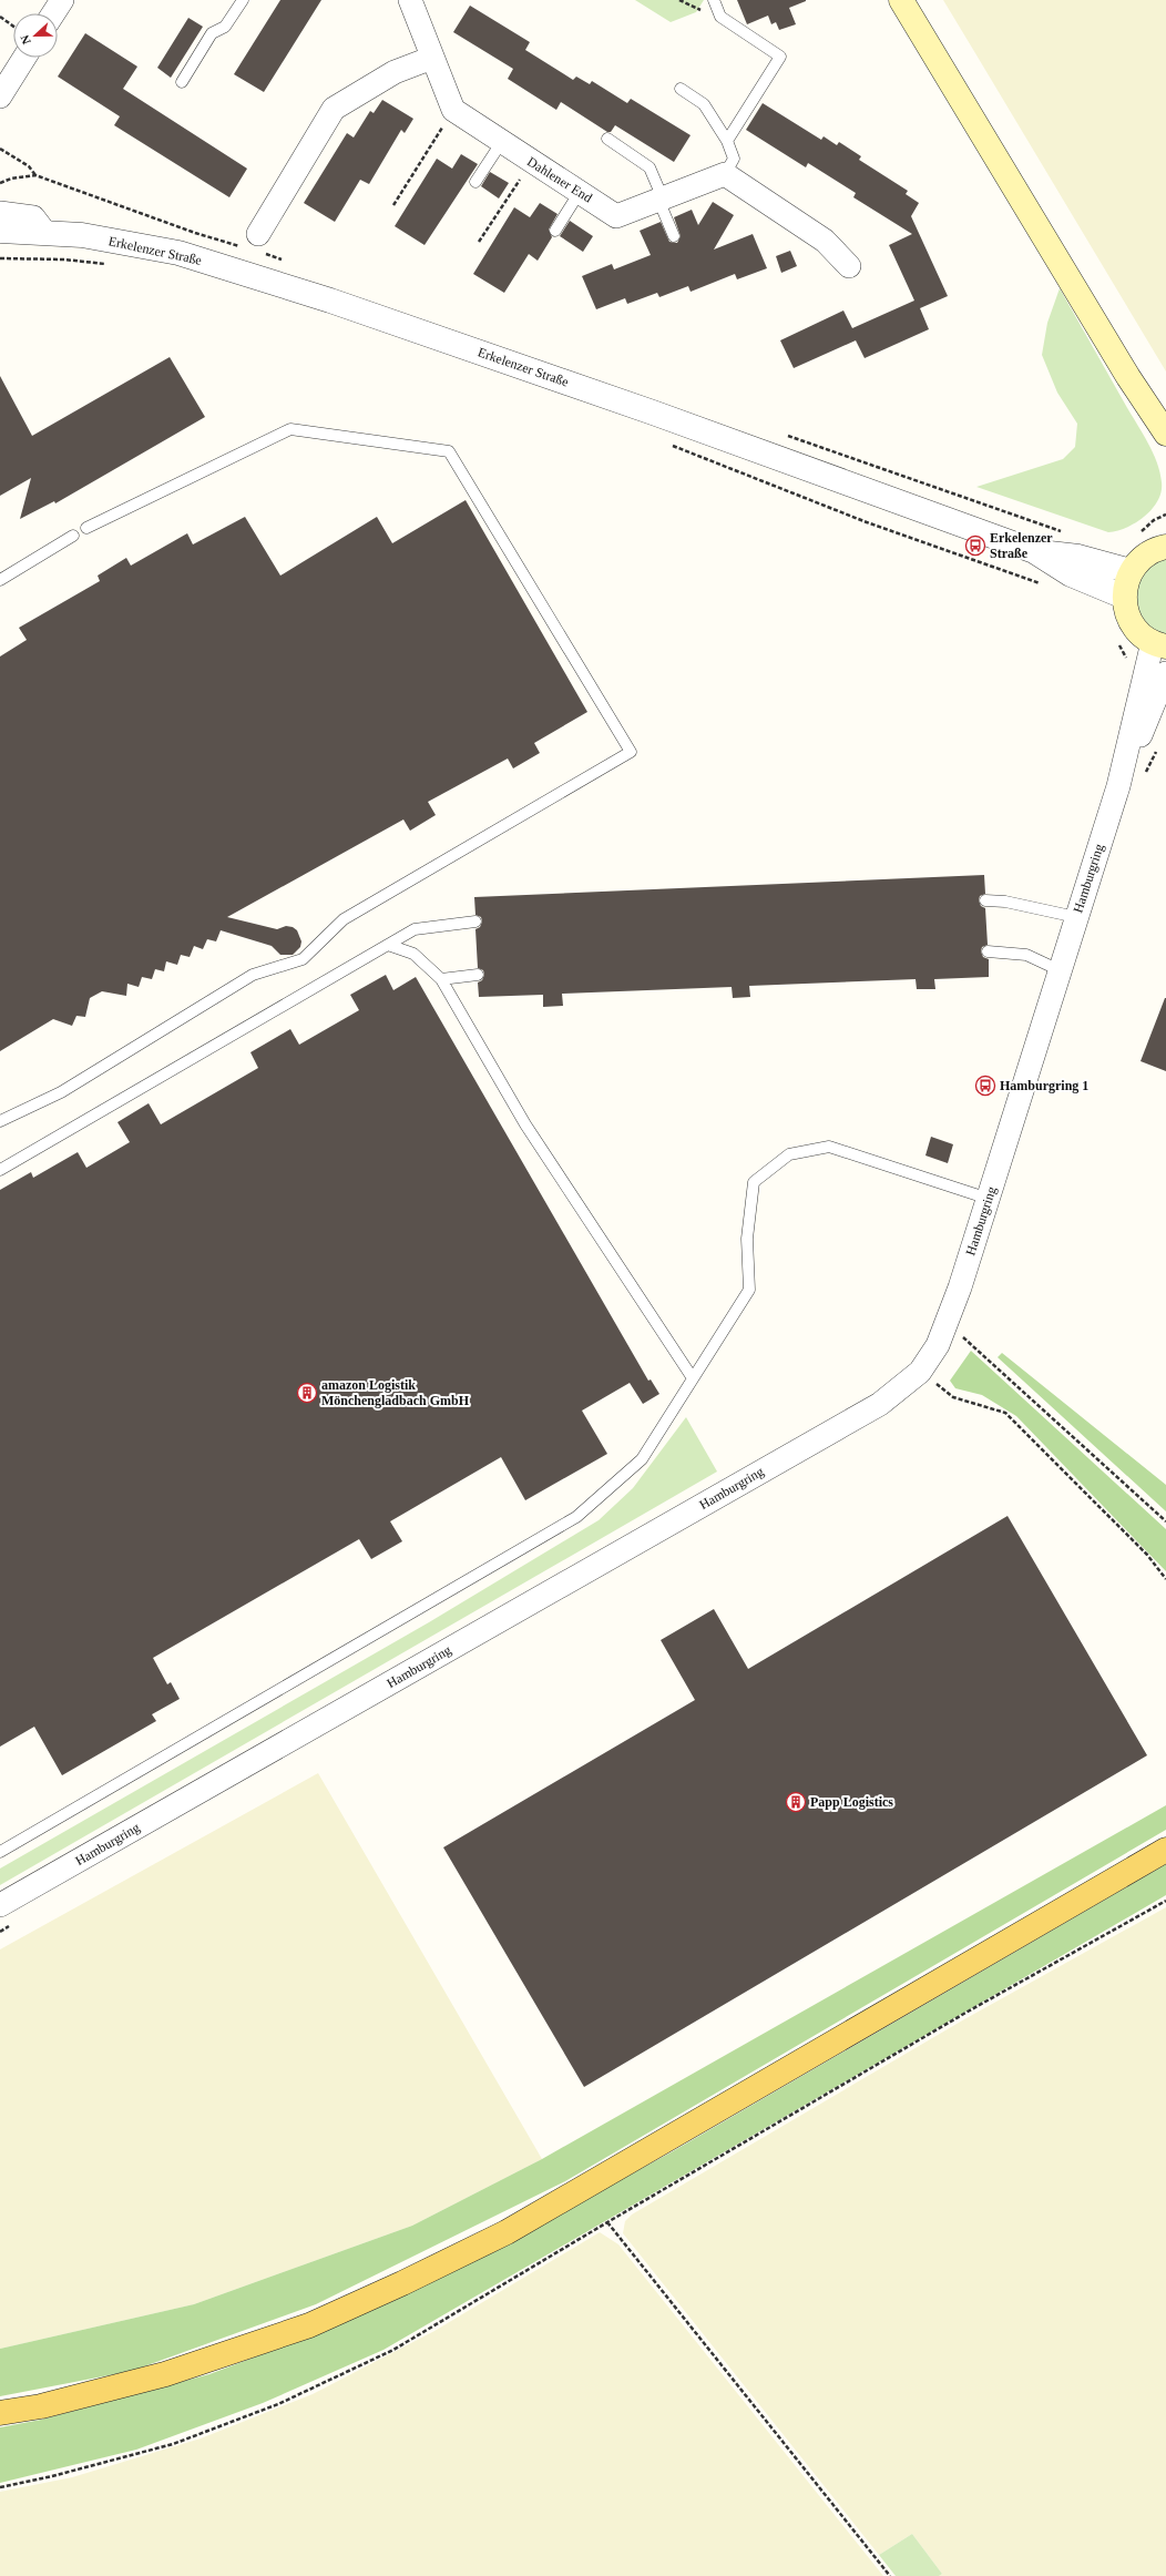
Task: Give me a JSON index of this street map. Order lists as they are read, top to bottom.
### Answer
{
  "streets": {
    "street": ["Dahlener End", "Erkelenzer Straße", "Hamburgring"]
  },
  "places": {
    "bus stop": ["Erkelenzer Straße", "Hamburgring 1"],
    "building": ["amazon Logistik Mönchengladbach GmbH", "Papp Logistics"]
  },
  "north": "left"
}
